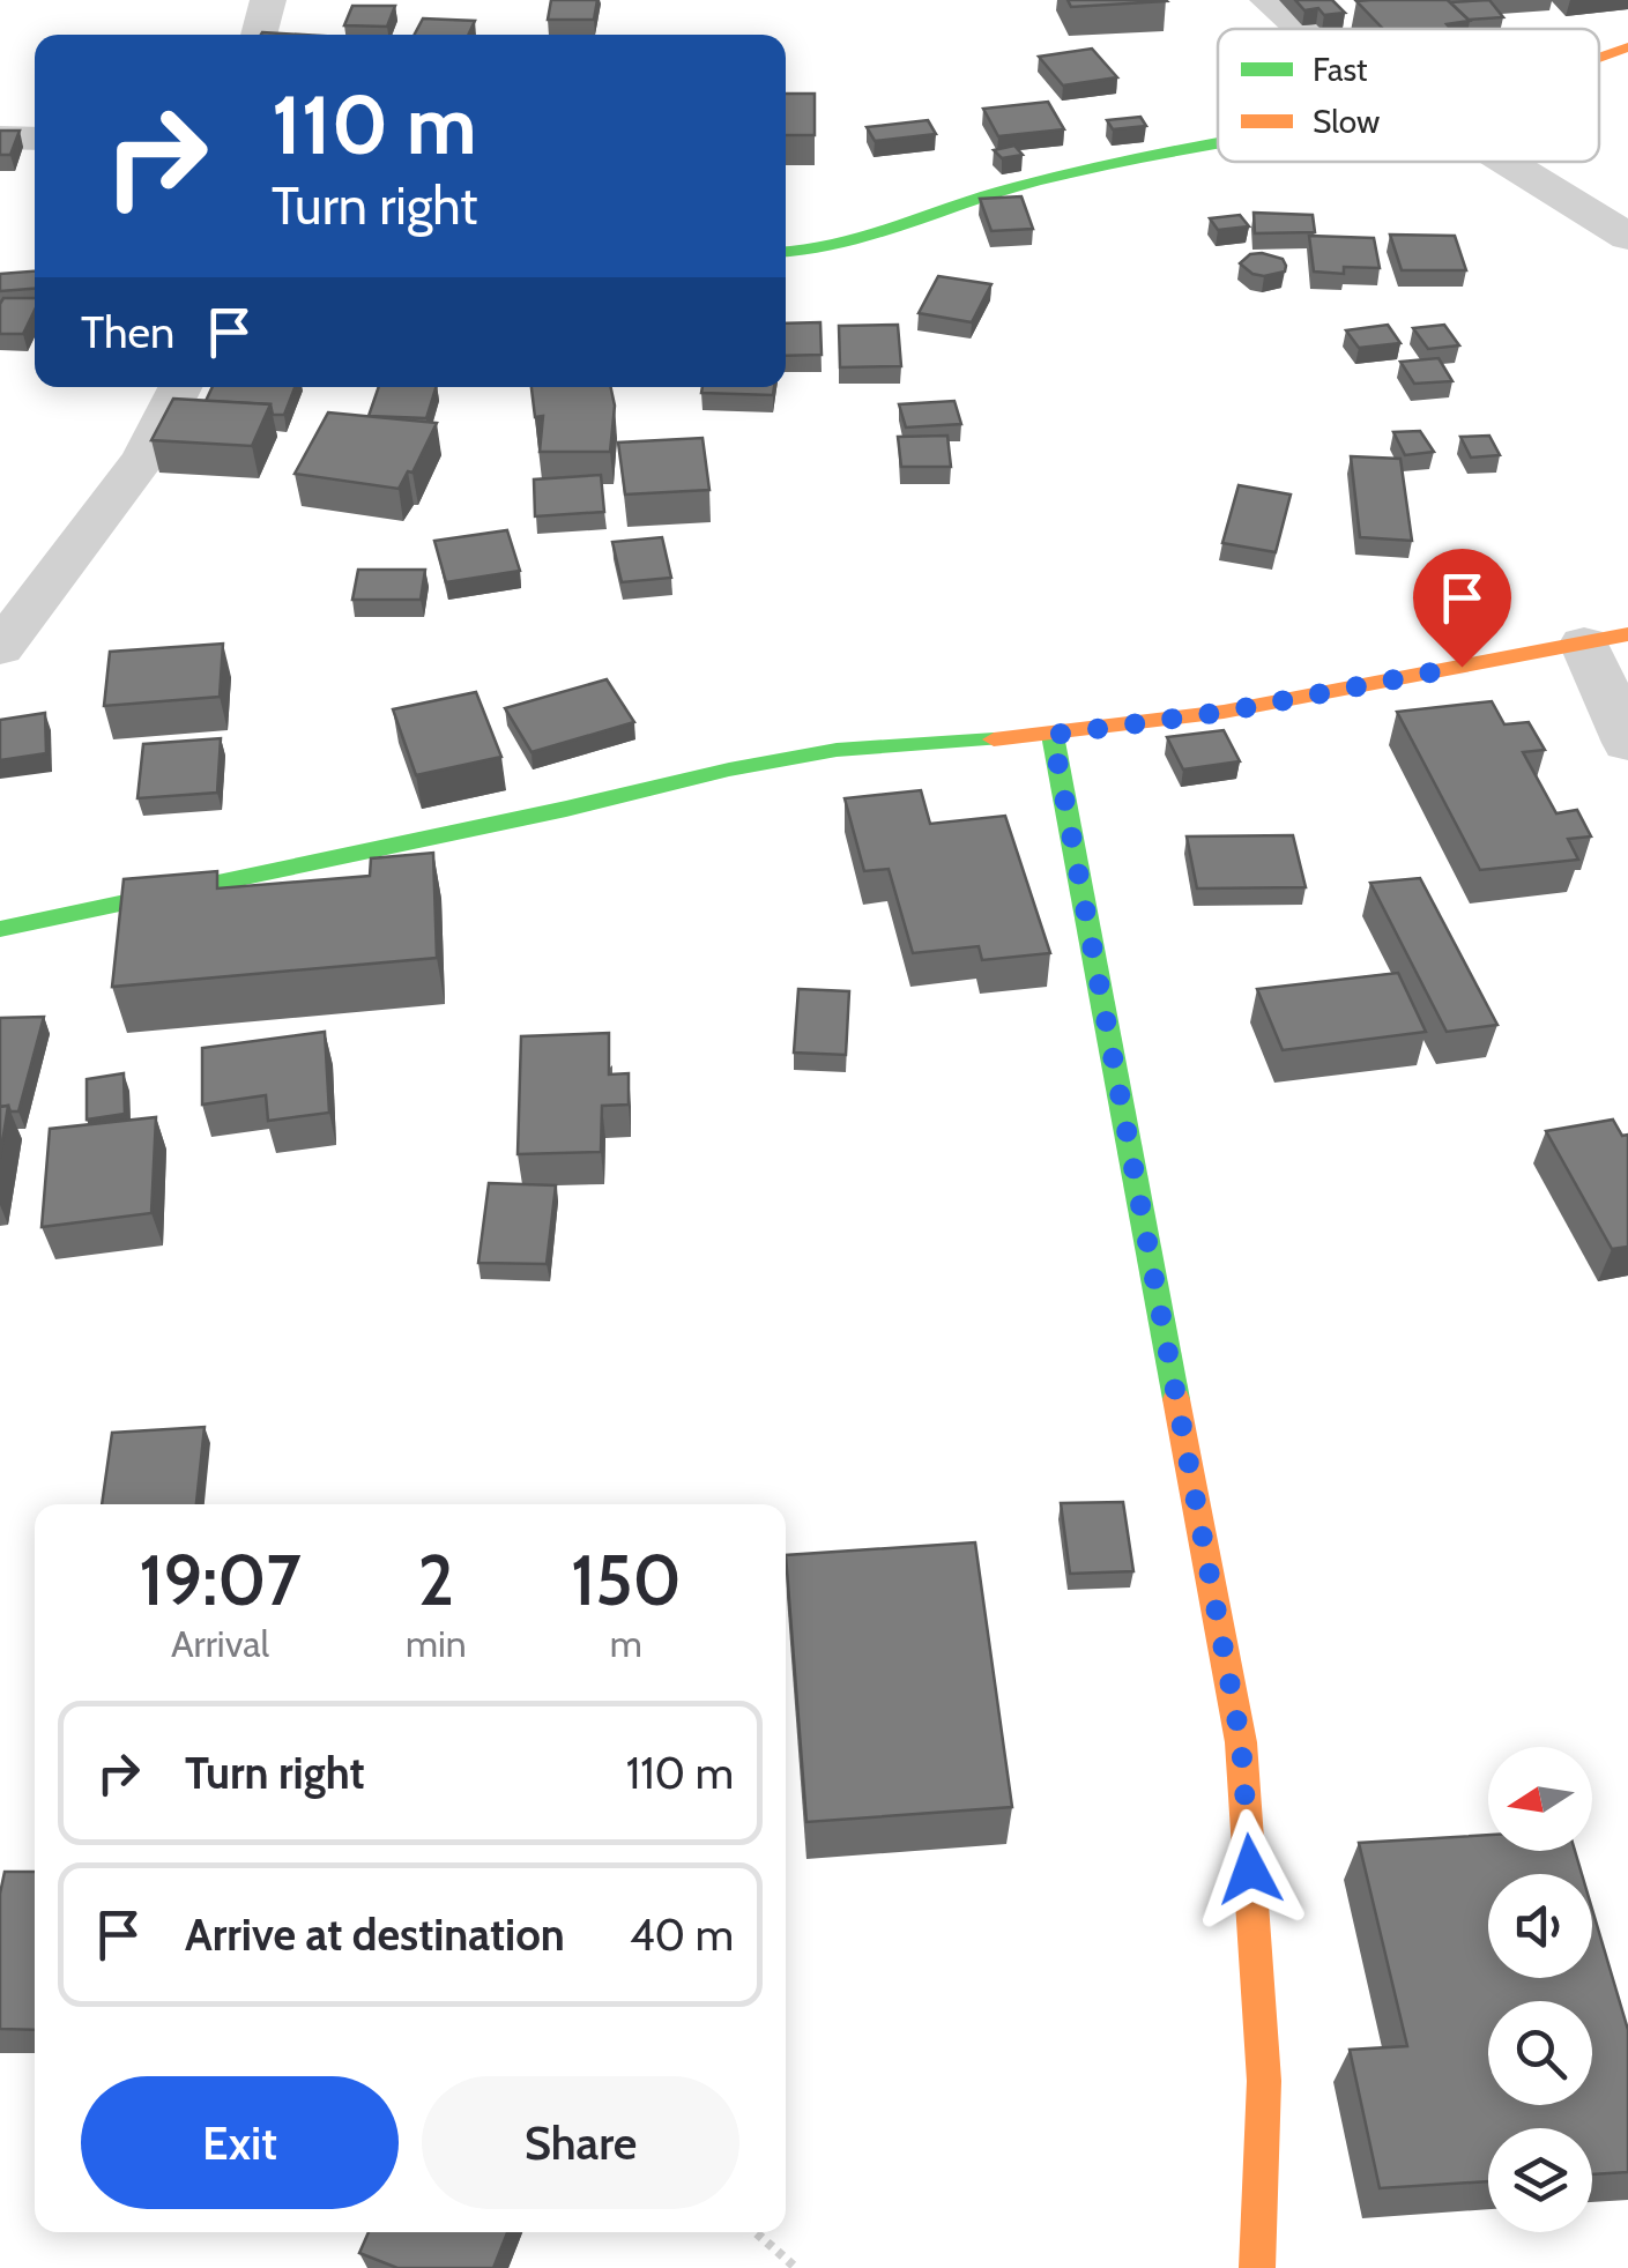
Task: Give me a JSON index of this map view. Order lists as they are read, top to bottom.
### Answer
{
  "legend": ["Fast", "Slow"],
  "north": "left",
  "page": {
    "turn": ["110 m", "Turn right"],
    "then": "Then",
    "eta": [
      "19:07",
      "Arrival",
      "2",
      "min",
      "150",
      "m"
    ],
    "list": [
      {
        "name": "Turn right",
        "value": "110 m"
      },
      {
        "name": "Arrive at destination",
        "value": "40 m"
      }
    ],
    "buttons": ["Exit", "Share"]
  }
}
